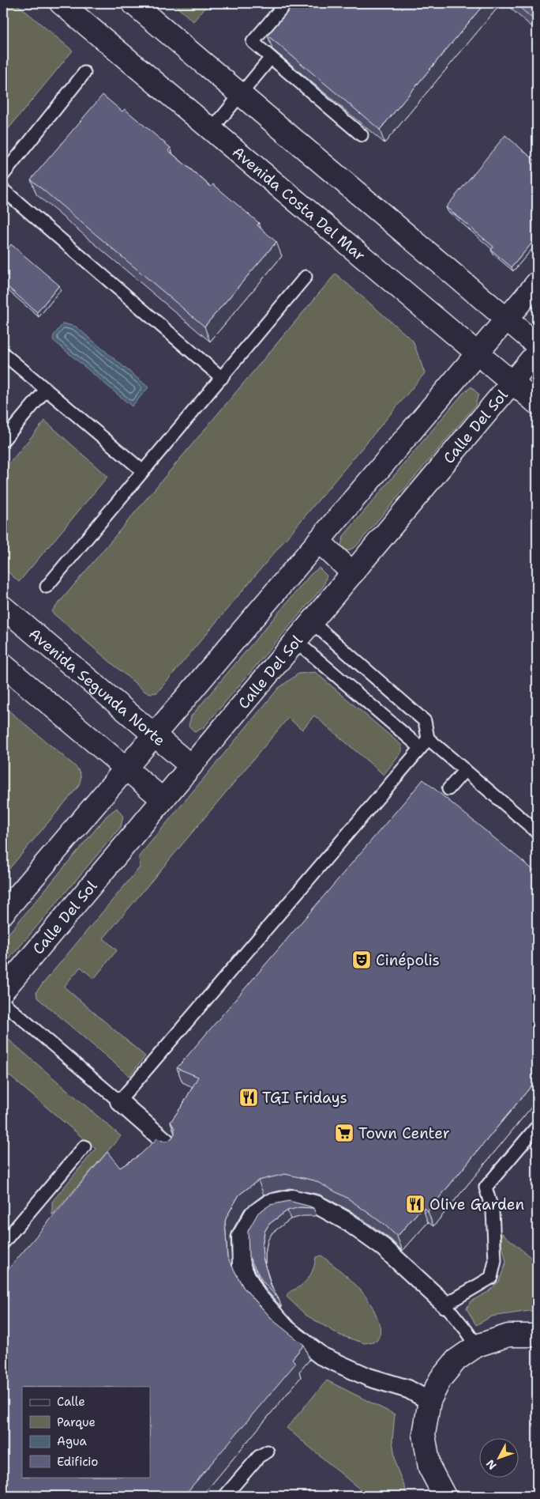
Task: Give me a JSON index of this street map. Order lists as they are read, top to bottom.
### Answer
{
  "streets": {
    "street": ["Avenida Costa Del Mar", "Calle Del Sol", "Avenida Segunda Norte"]
  },
  "crossings": [
    ["Avenida Costa Del Mar", "Calle Del Sol"],
    ["Calle Del Sol", "Avenida Segunda Norte"]
  ],
  "places": {
    "theatre": ["Cinépolis"],
    "restaurant": ["TGI Fridays", "Olive Garden"],
    "supermarket": ["Town Center"]
  },
  "legend": [
    "Calle",
    "Parque",
    "Agua",
    "Edificio"
  ],
  "north": "bottom left"
}
